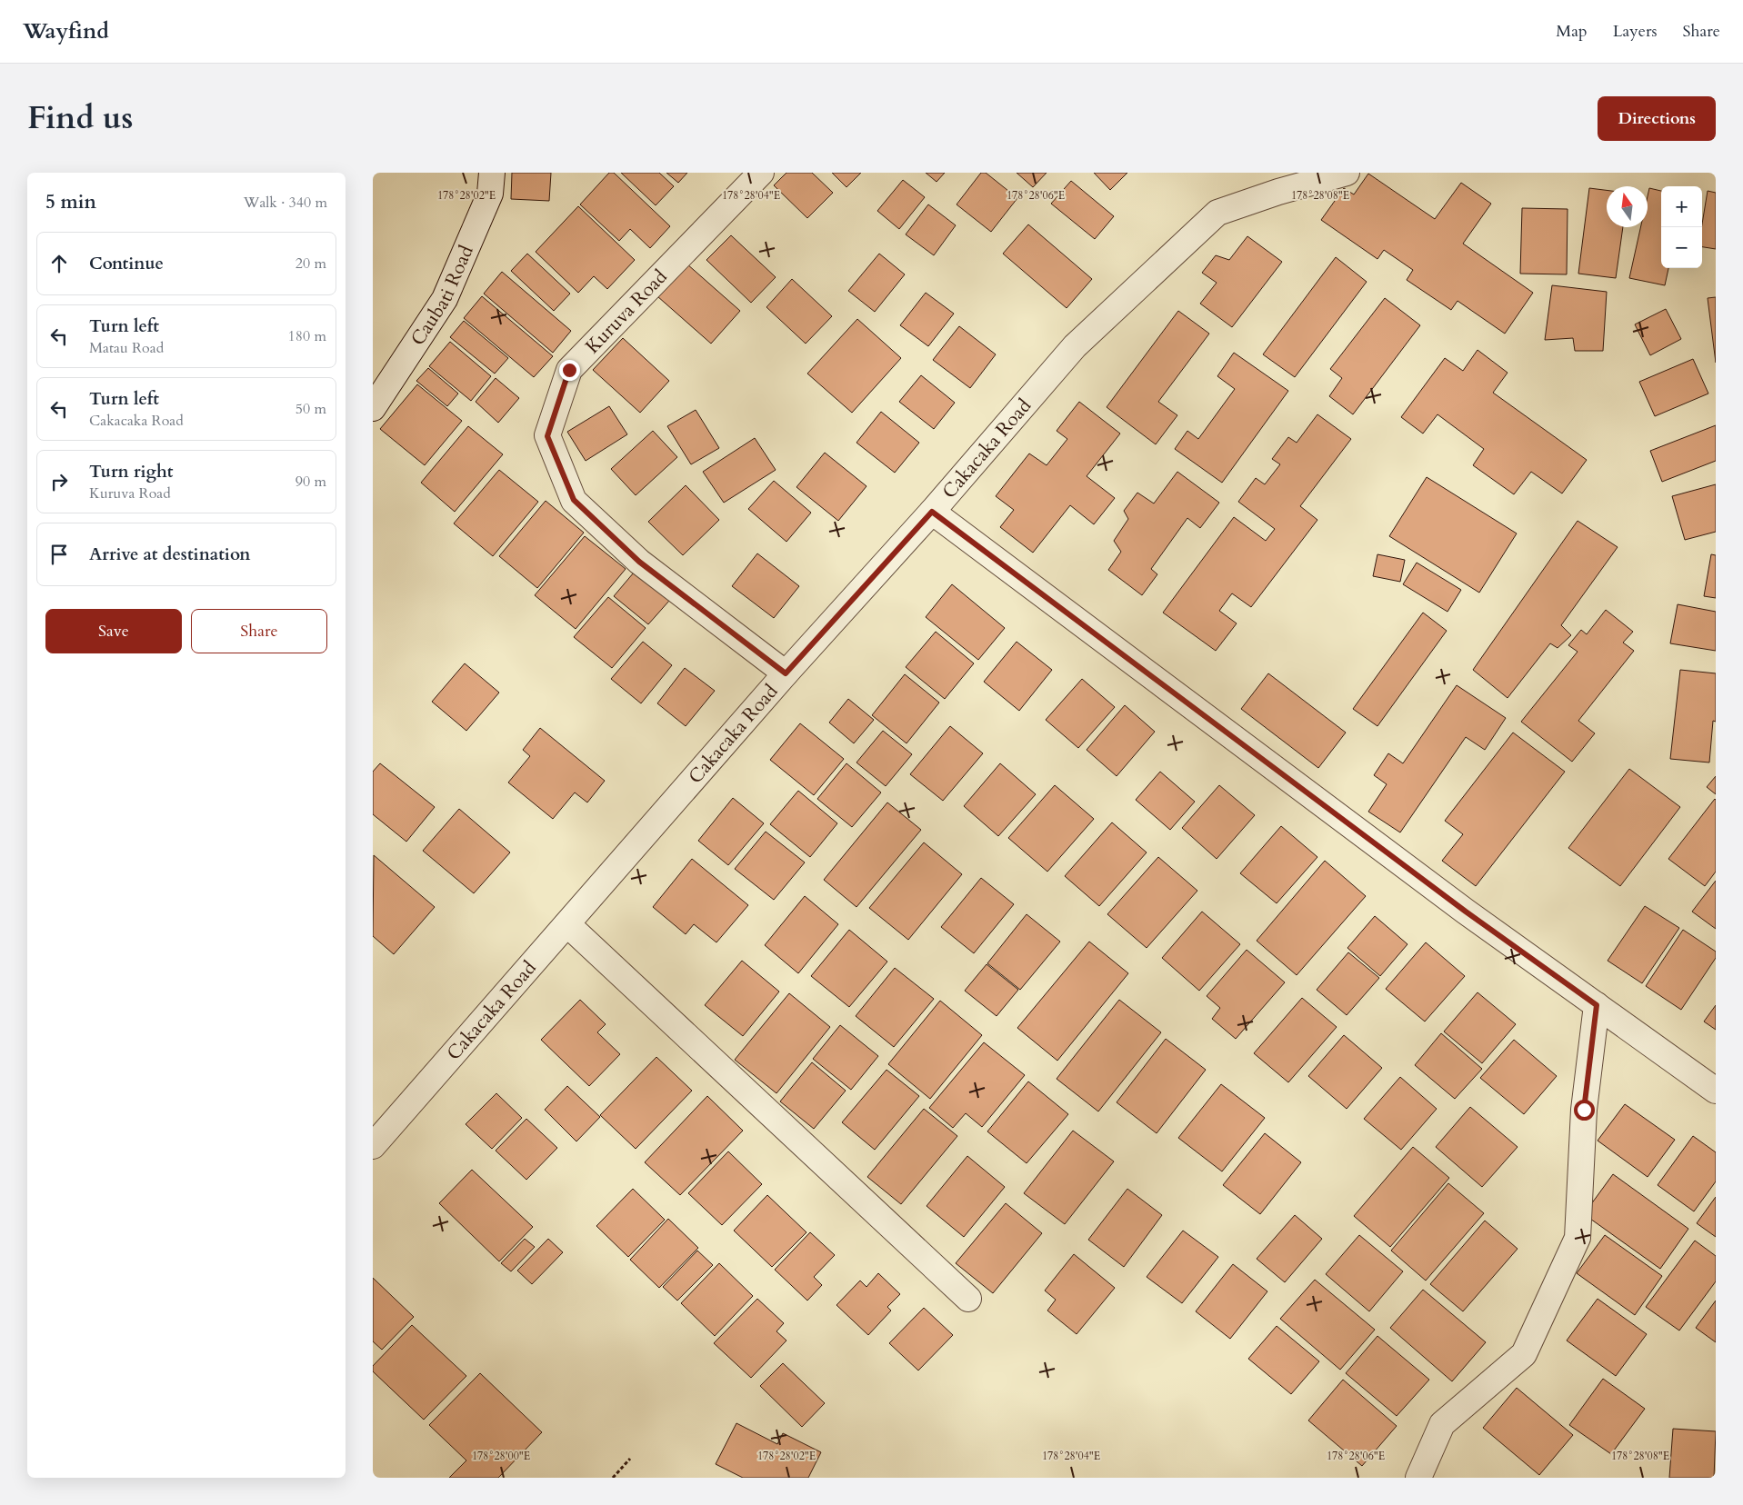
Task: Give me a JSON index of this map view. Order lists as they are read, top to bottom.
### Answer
{
  "streets": {
    "street": ["Caubati Road", "Kuruva Road", "Cakacaka Road"]
  },
  "crossings": [
    ["Kuruva Road", "Cakacaka Road"]
  ],
  "north": "top",
  "page": {
    "header": "Wayfind",
    "nav": ["Map", "Layers", "Share"],
    "title": "Find us",
    "buttons": [
      "Directions",
      ["Save", "Share"]
    ],
    "heading": ["5 min", "Walk · 340 m"],
    "map_buttons": ["+", "−"],
    "list": [
      ["Continue", "20 m"],
      ["Turn left", "Matau Road", "180 m"],
      ["Turn left", "Cakacaka Road", "50 m"],
      ["Turn right", "Kuruva Road", "90 m"],
      "Arrive at destination"
    ]
  },
  "coordinates": [
    "178°28'02\"E",
    "178°28'04\"E",
    "178°28'06\"E",
    "178°28'08\"E",
    "178°28'00\"E"
  ]
}
